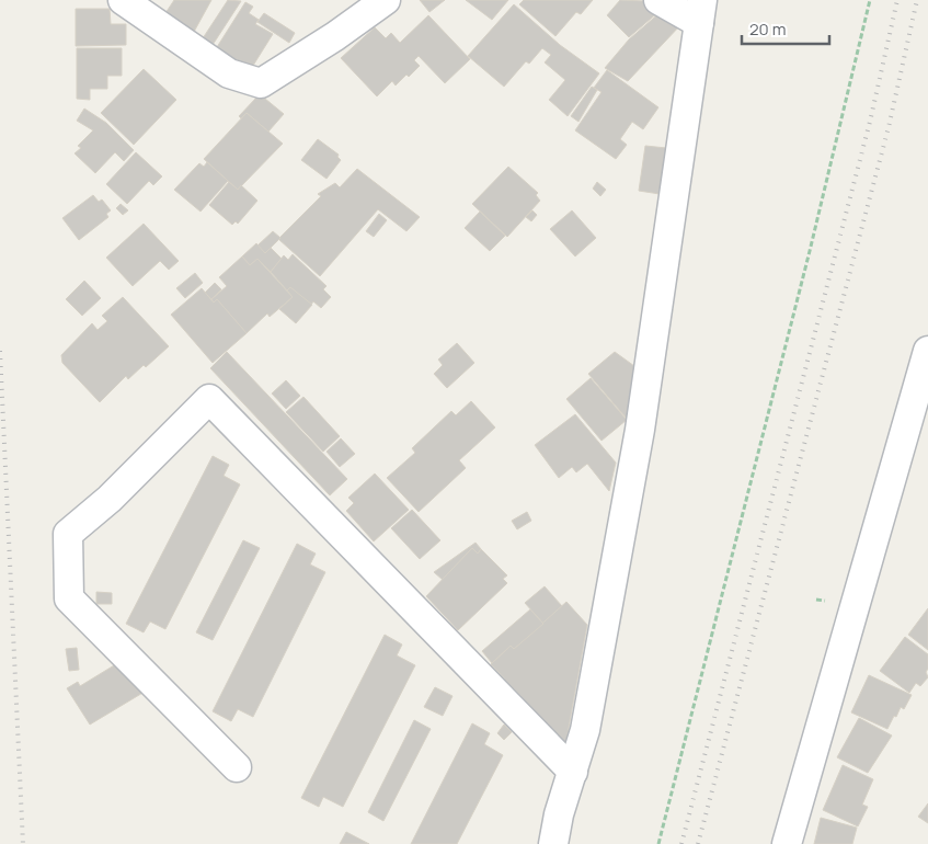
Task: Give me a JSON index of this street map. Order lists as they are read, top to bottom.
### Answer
{
  "scale_bar": "20 m"
}
